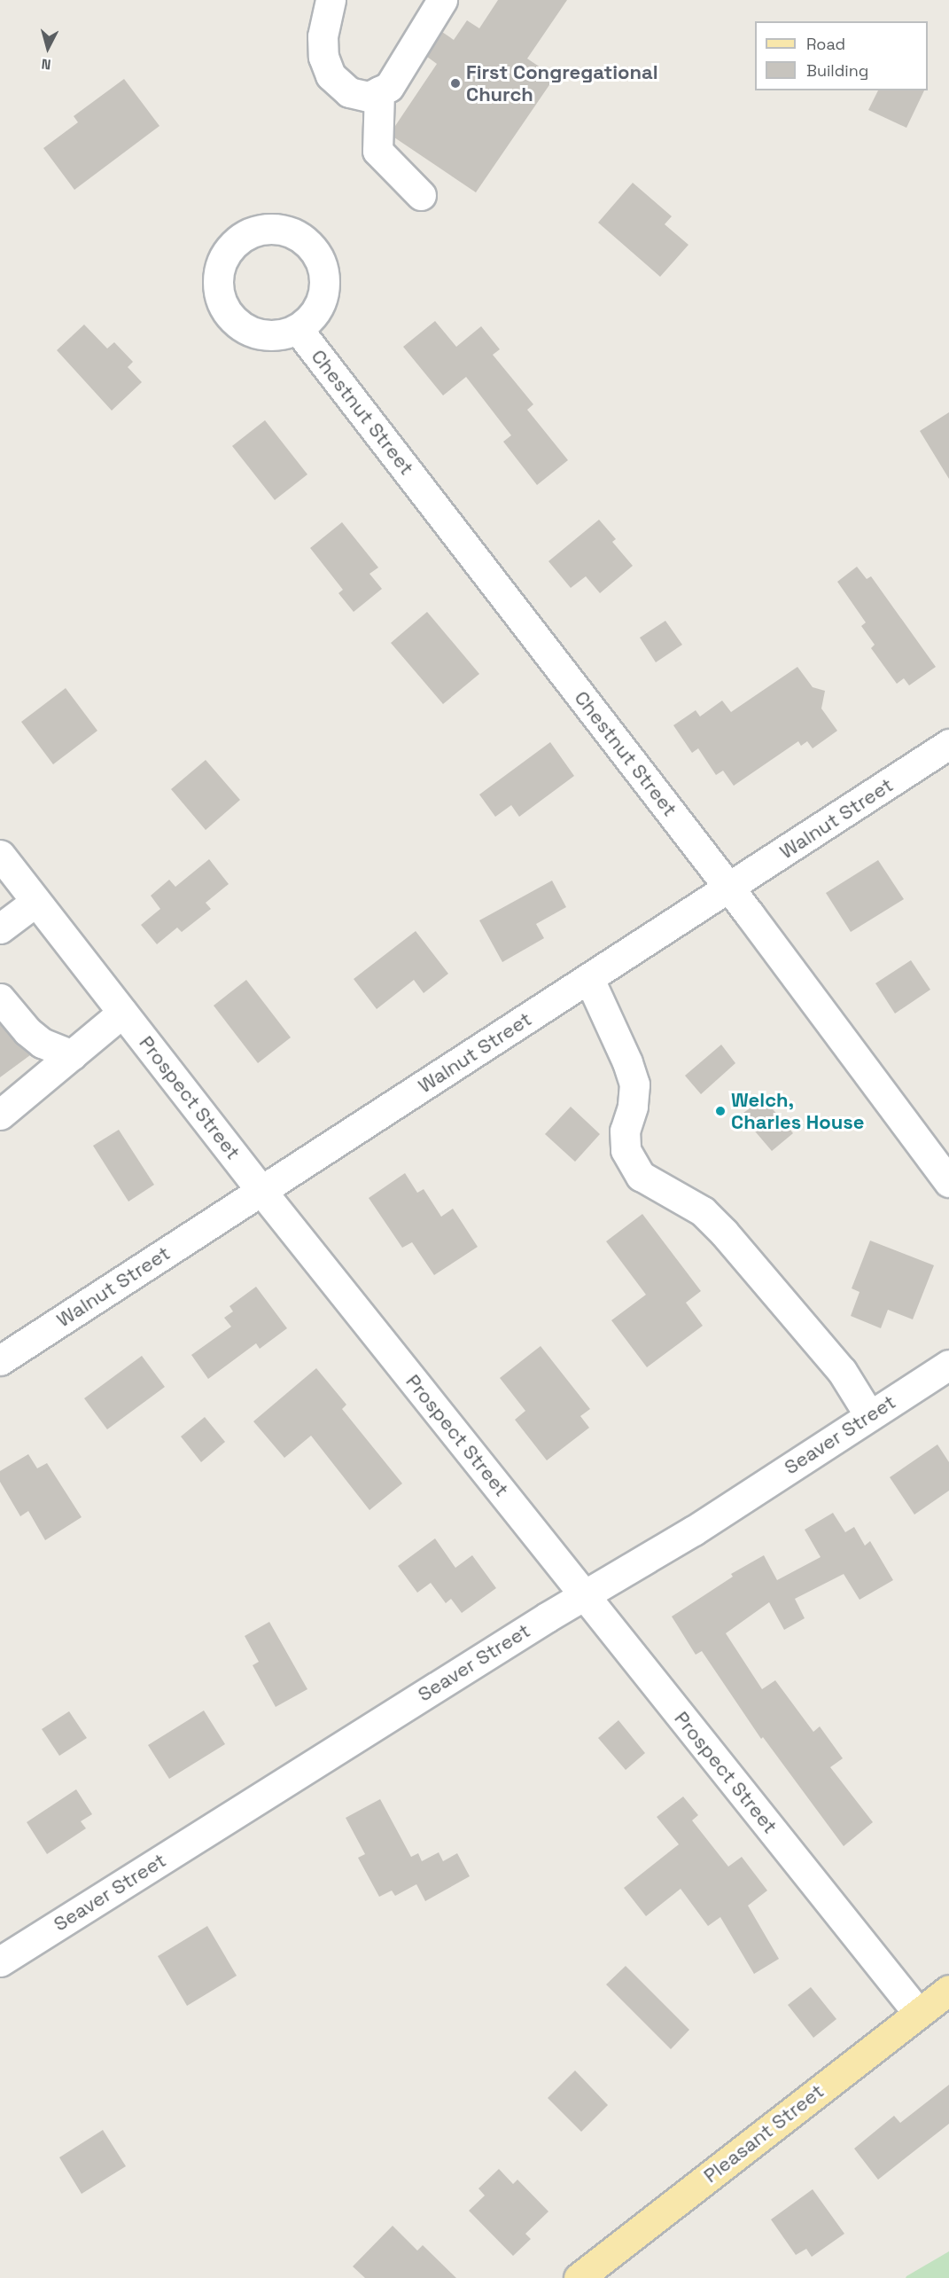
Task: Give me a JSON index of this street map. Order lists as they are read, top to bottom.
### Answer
{
  "streets": {
    "main road": ["Pleasant Street"],
    "street": [
      "Chestnut Street",
      "Walnut Street",
      "Prospect Street",
      "Seaver Street"
    ]
  },
  "crossings": [
    ["Chestnut Street", "Walnut Street"],
    ["Walnut Street", "Prospect Street"],
    ["Prospect Street", "Seaver Street"],
    ["Prospect Street", "Pleasant Street"]
  ],
  "places": ["First Congregational Church", "Welch, Charles House"],
  "legend": ["Road", "Building"],
  "north": "bottom"
}
